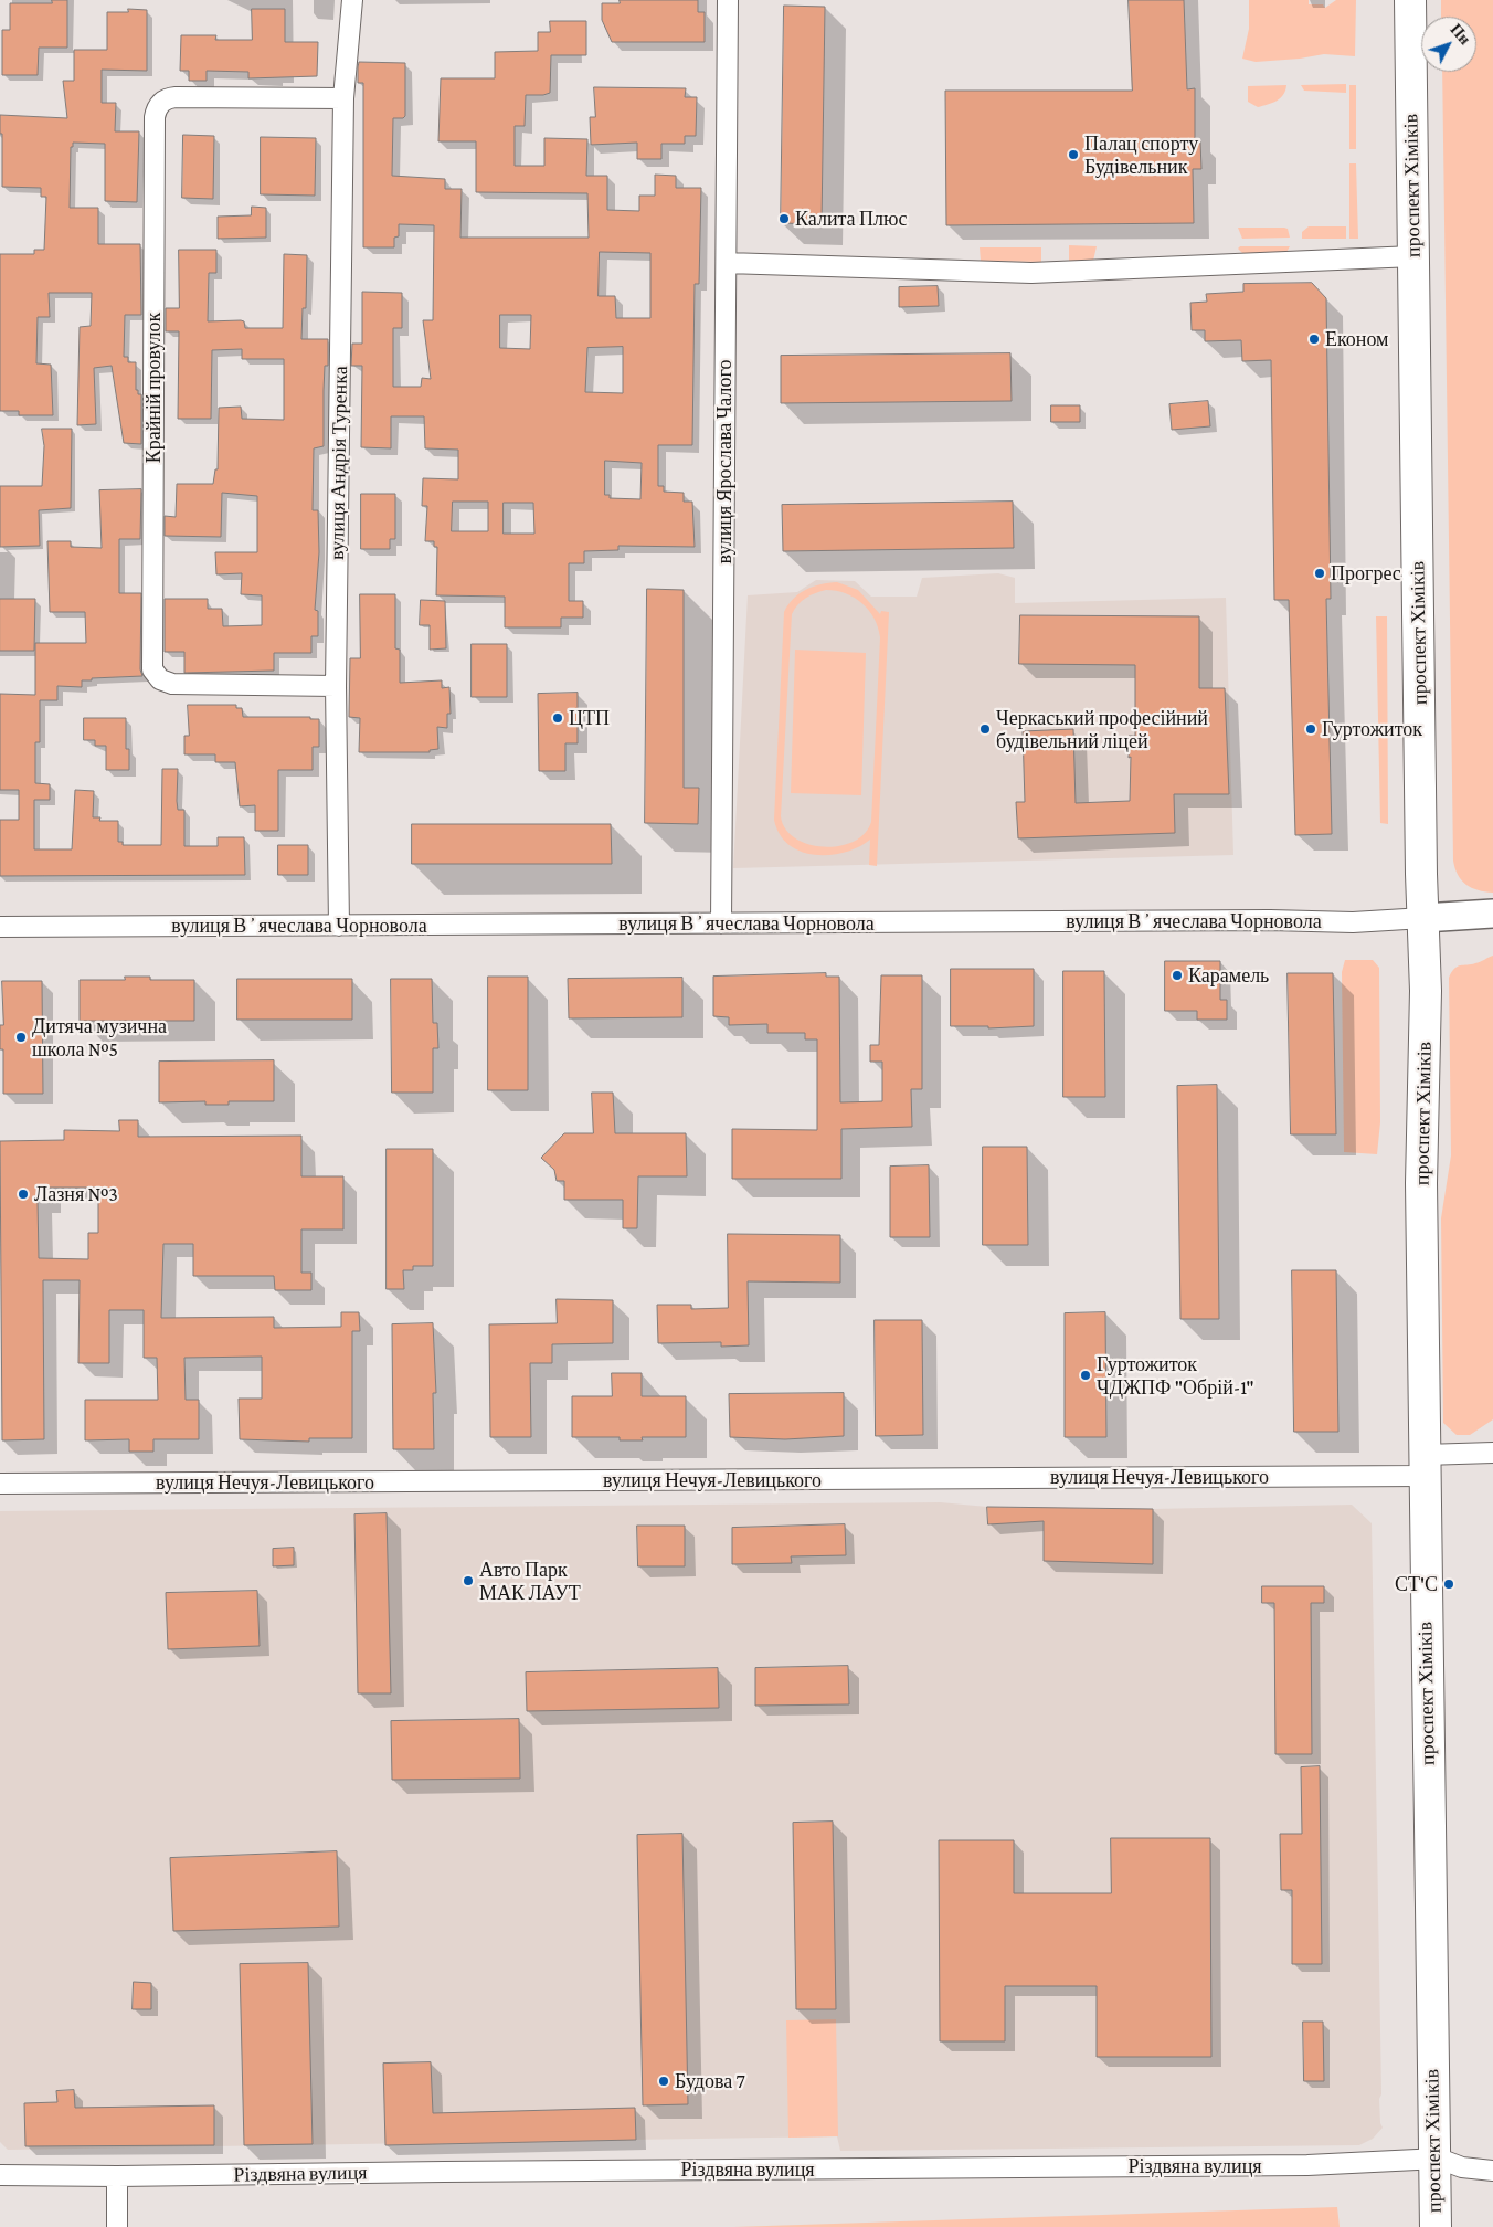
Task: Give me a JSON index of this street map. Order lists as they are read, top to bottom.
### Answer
{
  "streets": {
    "main road": ["проспект Хіміків", "вулиця Вʼячеслава Чорновола"],
    "street": [
      "Крайній провулок",
      "вулиця Ярослава Чалого",
      "вулиця Андрія Туренка",
      "вулиця Нечуя-Левицького",
      "Різдвяна вулиця"
    ]
  },
  "crossings": [
    ["проспект Хіміків", "вулиця Вʼячеслава Чорновола"],
    ["проспект Хіміків", "вулиця Нечуя-Левицького"],
    ["проспект Хіміків", "Різдвяна вулиця"],
    ["Крайній провулок", "вулиця Андрія Туренка"],
    ["вулиця Ярослава Чалого", "вулиця Вʼячеслава Чорновола"],
    ["вулиця Андрія Туренка", "вулиця Вʼячеслава Чорновола"]
  ],
  "places": [
    "Палац спорту Будівельник",
    "Калита Плюс",
    "Економ",
    "Прогрес",
    "ЦТП",
    "Черкаський професійний будівельний ліцей",
    "Гуртожиток",
    "Карамель",
    "Дитяча музична школа №5",
    "Лазня №3",
    "Гуртожиток ЧДЖПФ \"Обрій-1\"",
    "Авто Парк МАК ЛАУТ",
    "СТ'С",
    "Будова 7"
  ],
  "north": "top right"
}
